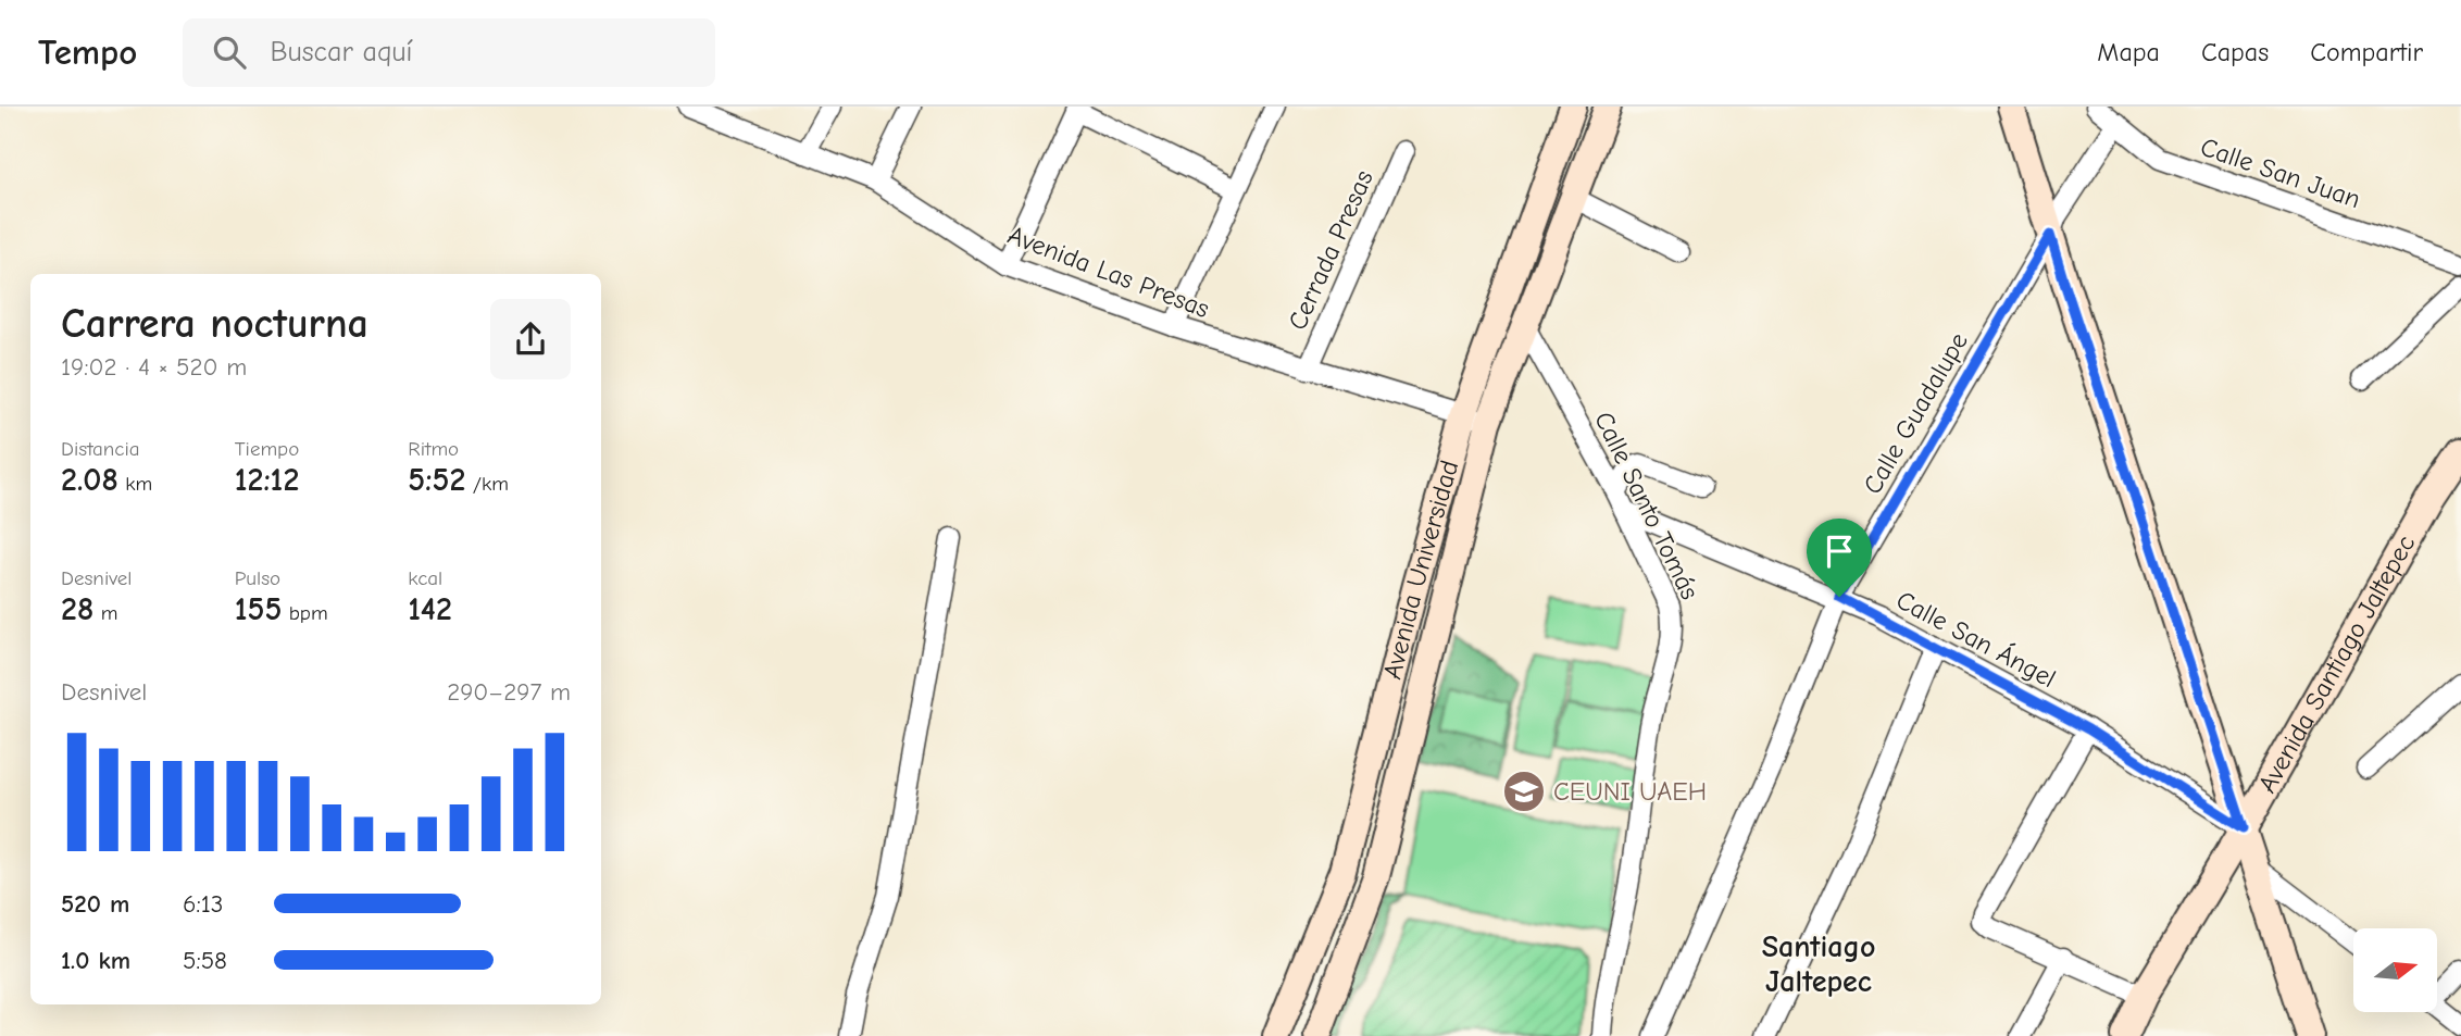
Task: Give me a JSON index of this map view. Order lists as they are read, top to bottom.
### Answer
{
  "streets": {
    "street": [
      "Calle San Juan",
      "Cerrada Presas",
      "Avenida Las Presas",
      "Calle Guadalupe",
      "Calle Santo Tomás",
      "Avenida Universidad",
      "Calle San Ángel",
      "Avenida Santiago Jaltepec"
    ]
  },
  "crossings": [
    ["Calle San Juan", "Calle Guadalupe"],
    ["Cerrada Presas", "Avenida Las Presas"],
    ["Avenida Las Presas", "Avenida Universidad"],
    ["Calle Guadalupe", "Calle San Ángel"],
    ["Calle Santo Tomás", "Avenida Universidad"],
    ["Calle Santo Tomás", "Calle San Ángel"],
    ["Calle San Ángel", "Avenida Santiago Jaltepec"]
  ],
  "districts": ["Santiago Jaltepec"],
  "places": {
    "school or university": ["CEUNI UAEH"]
  },
  "north": "right",
  "page": {
    "header": "Tempo",
    "search": "Buscar aquí",
    "nav": ["Mapa", "Capas", "Compartir"],
    "heading": ["Carrera nocturna", "19:02 · 4 × 520 m"],
    "stats": [
      ["Distancia", "2.08 km"],
      ["Tiempo", "12:12"],
      ["Ritmo", "5:52 /km"],
      ["Desnivel", "28 m"],
      ["Pulso", "155 bpm"],
      ["kcal", "142"]
    ],
    "chart": ["Desnivel", "290–297 m"],
    "list": [
      {
        "name": "520 m",
        "note": "6:13"
      },
      {
        "name": "1.0 km",
        "note": "5:58"
      }
    ]
  }
}
